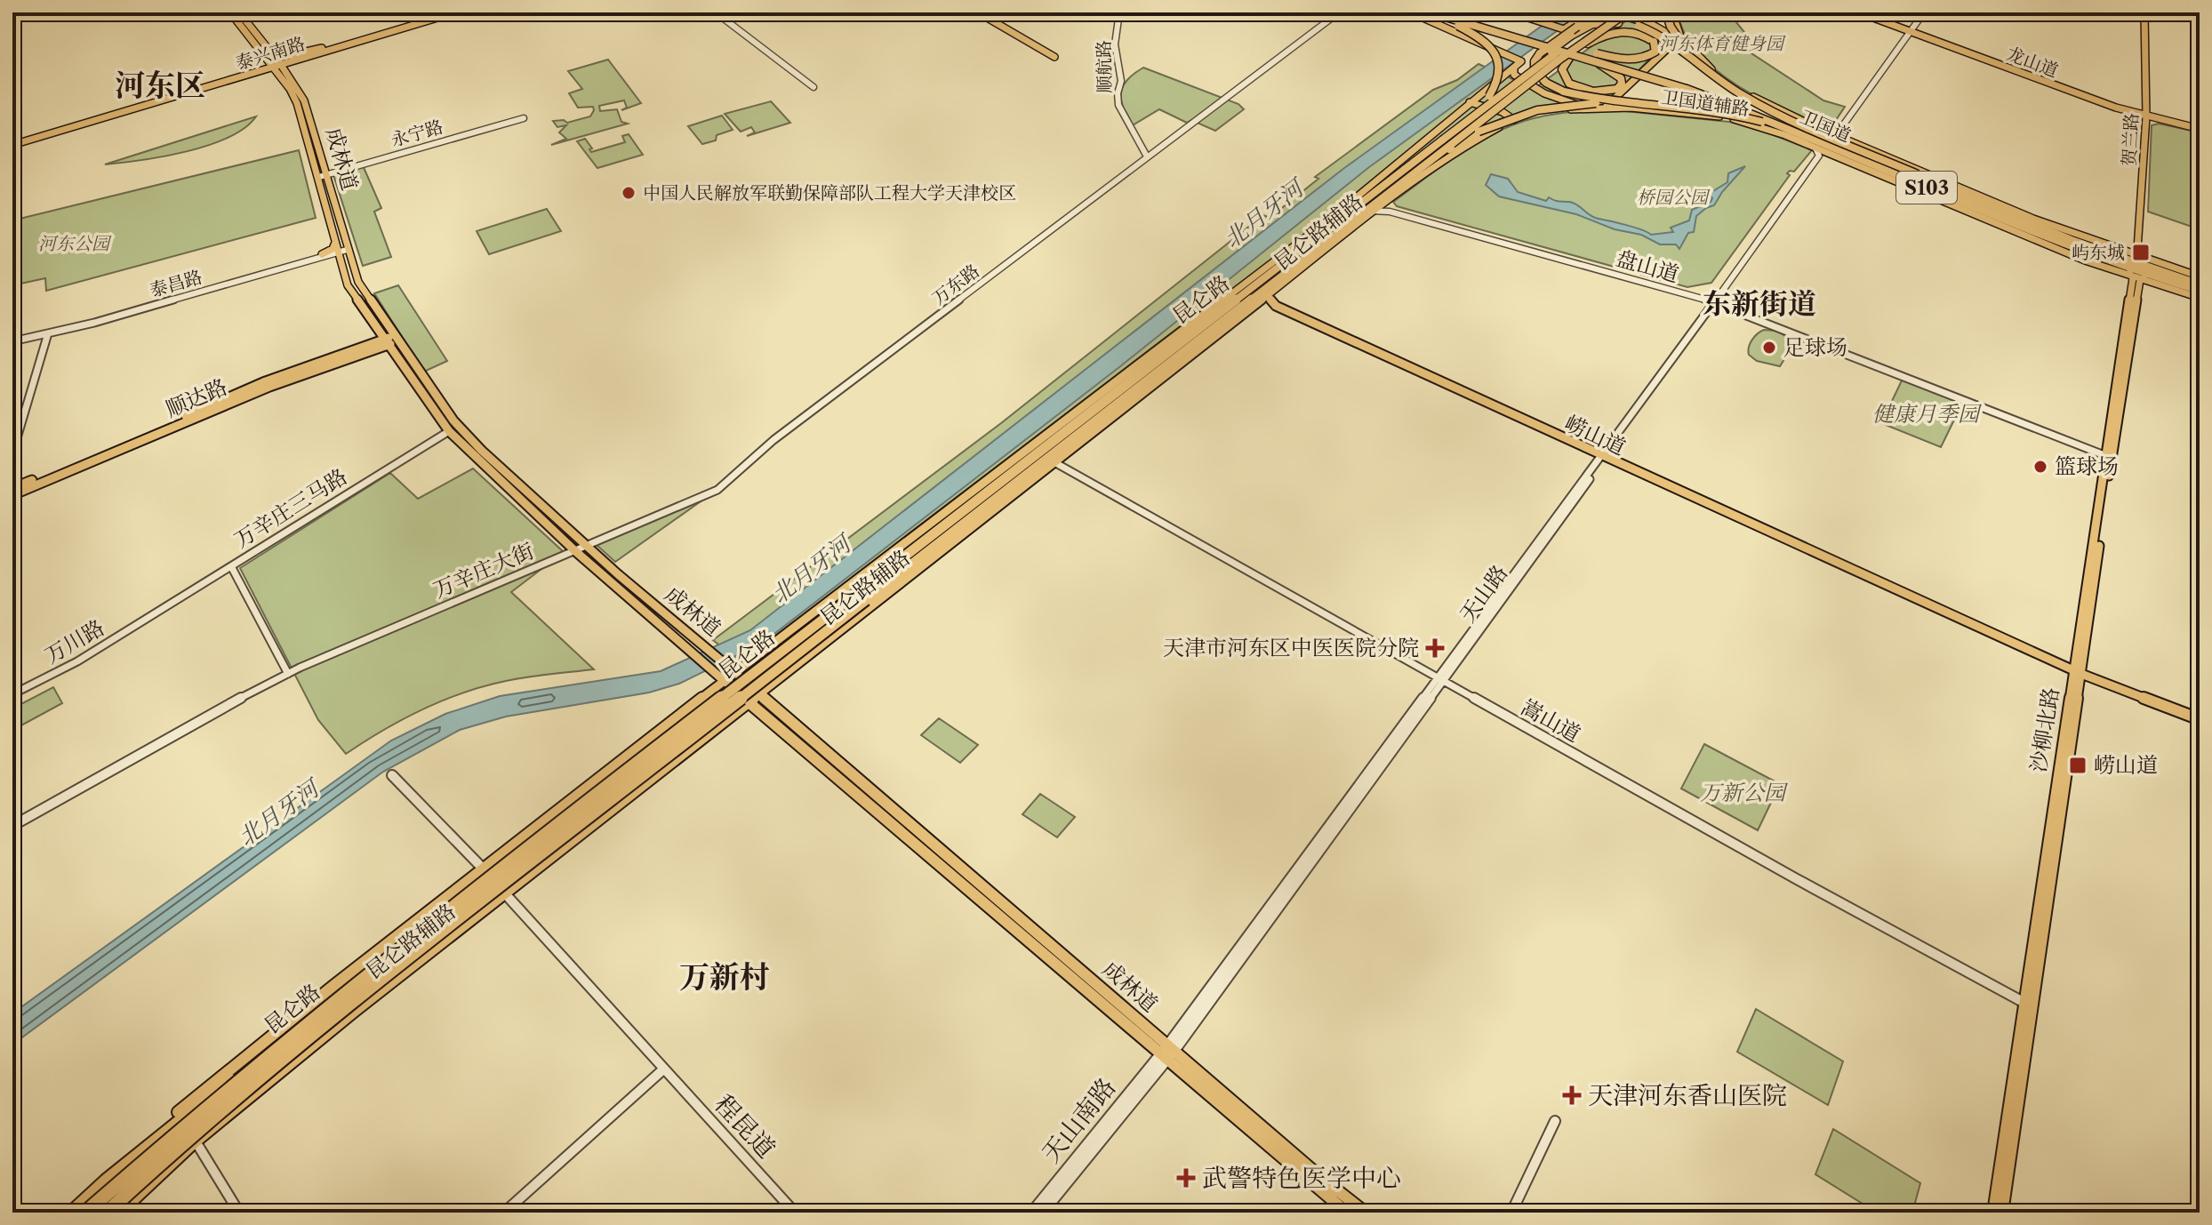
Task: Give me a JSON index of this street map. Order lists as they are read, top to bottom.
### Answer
{
  "streets": {
    "highway": ["卫国道", "S103", "昆仑路"],
    "main road": [
      "泰兴南路",
      "龙山道",
      "卫国道辅路",
      "贺兰路",
      "成林道",
      "昆仑路辅路",
      "顺达路",
      "崂山道",
      "沙柳北路"
    ],
    "street": [
      "顺航路",
      "永宁路",
      "盘山道",
      "泰昌路",
      "万东路",
      "万辛庄三马路",
      "万辛庄大街",
      "天山路",
      "万川路",
      "嵩山道",
      "天山南路",
      "程昆道"
    ]
  },
  "crossings": [
    ["泰兴南路", "成林道"],
    ["龙山道", "贺兰路"],
    ["顺航路", "万东路"],
    ["卫国道辅路", "卫国道"],
    ["卫国道辅路", "贺兰路"],
    ["卫国道辅路", "昆仑路辅路"],
    ["卫国道辅路", "天山路"],
    ["永宁路", "成林道"],
    ["成林道", "昆仑路辅路"],
    ["成林道", "泰昌路"],
    ["成林道", "万东路"],
    ["成林道", "顺达路"],
    ["成林道", "万辛庄三马路"],
    ["成林道", "万辛庄大街"],
    ["成林道", "天山路"],
    ["成林道", "天山南路"],
    ["昆仑路辅路", "盘山道"],
    ["昆仑路辅路", "昆仑路"],
    ["昆仑路辅路", "崂山道"],
    ["昆仑路辅路", "嵩山道"],
    ["昆仑路辅路", "程昆道"],
    ["盘山道", "昆仑路"],
    ["盘山道", "天山路"],
    ["盘山道", "沙柳北路"],
    ["万东路", "万辛庄大街"],
    ["昆仑路", "崂山道"],
    ["崂山道", "天山路"],
    ["崂山道", "沙柳北路"],
    ["万辛庄三马路", "万川路"],
    ["天山路", "嵩山道"],
    ["天山路", "天山南路"],
    ["嵩山道", "沙柳北路"]
  ],
  "districts": ["河东区", "东新街道", "万新村"],
  "water": ["北月牙河"],
  "parks": [
    "河东体育健身园",
    "桥园公园",
    "河东公园",
    "健康月季园",
    "万新公园"
  ],
  "places": {
    "other": ["中国人民解放军联勤保障部队工程大学天津校区", "足球场", "篮球场"],
    "transit": ["屿东城", "崂山道"],
    "health": ["天津市河东区中医医院分院", "天津河东香山医院", "武警特色医学中心"]
  }
}
